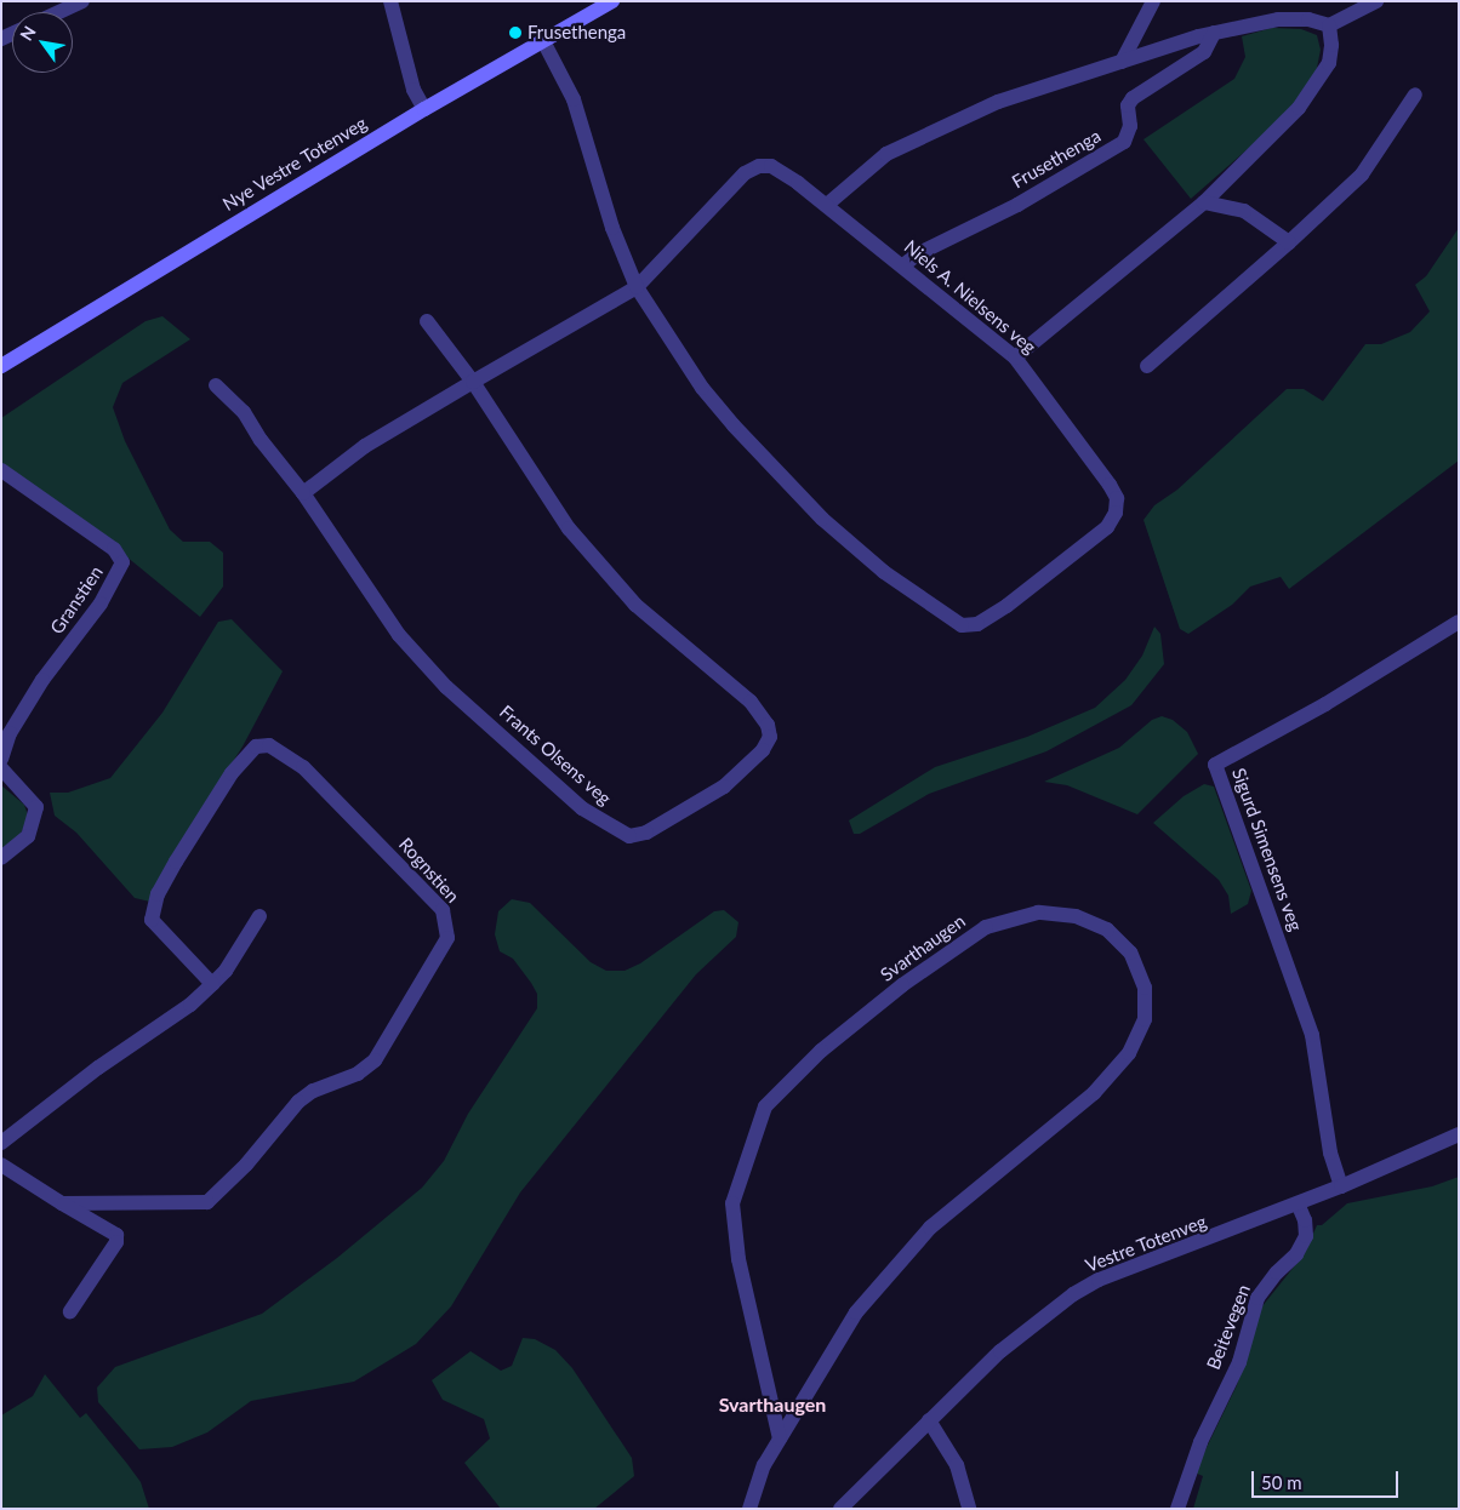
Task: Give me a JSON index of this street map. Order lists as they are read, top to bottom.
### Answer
{
  "streets": {
    "main road": ["Nye Vestre Totenveg"],
    "street": [
      "Frusethenga",
      "Niels A. Nielsens veg",
      "Granstien",
      "Frants Olsens veg",
      "Sigurd Simensens veg",
      "Rognstien",
      "Svarthaugen",
      "Vestre Totenveg",
      "Beitevegen"
    ]
  },
  "crossings": [
    ["Frusethenga", "Niels A. Nielsens veg"],
    ["Nye Vestre Totenveg", "Niels A. Nielsens veg"],
    ["Sigurd Simensens veg", "Vestre Totenveg"],
    ["Vestre Totenveg", "Beitevegen"]
  ],
  "districts": ["Svarthaugen"],
  "places": ["Frusethenga"],
  "scale_bar": "50 m",
  "north": "top left"
}
